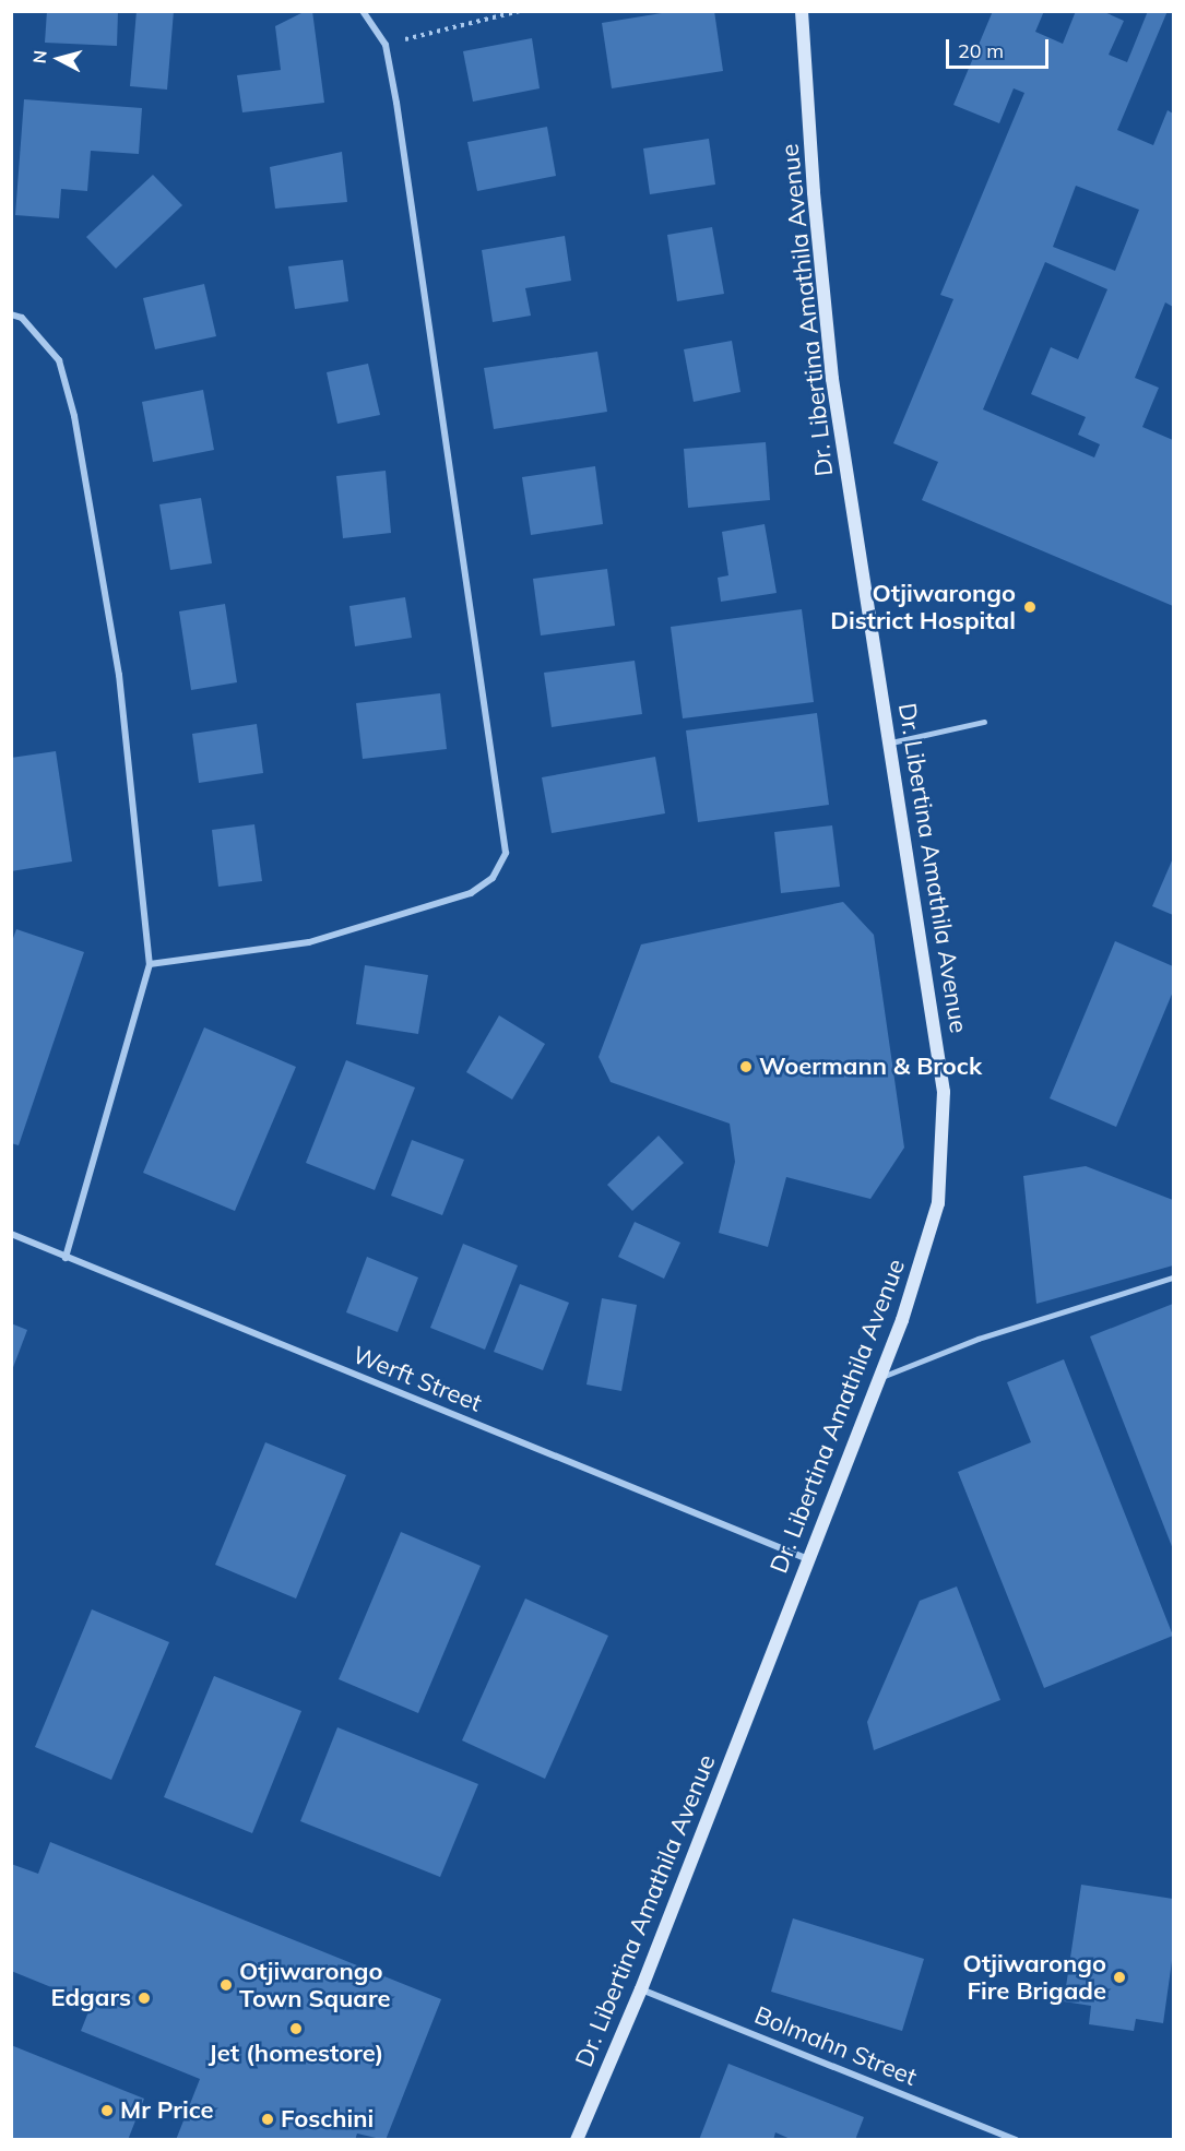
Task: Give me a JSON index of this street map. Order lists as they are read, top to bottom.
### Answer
{
  "streets": {
    "street": ["Dr. Libertina Amathila Avenue", "Werft Street", "Bolmahn Street"]
  },
  "crossings": [
    ["Dr. Libertina Amathila Avenue", "Werft Street"],
    ["Dr. Libertina Amathila Avenue", "Bolmahn Street"]
  ],
  "places": [
    "Otjiwarongo District Hospital",
    "Woermann & Brock",
    "Otjiwarongo Fire Brigade",
    "Otjiwarongo Town Square",
    "Edgars",
    "Jet (homestore)",
    "Mr Price",
    "Foschini"
  ],
  "scale_bar": "20 m",
  "north": "left"
}
